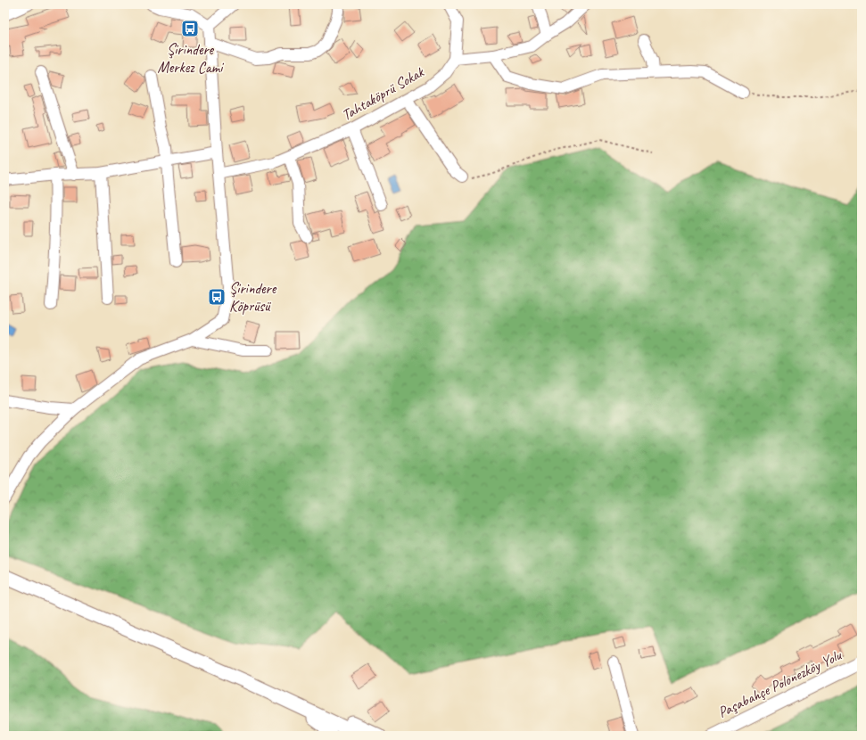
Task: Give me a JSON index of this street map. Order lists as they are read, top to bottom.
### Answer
{
  "streets": {
    "main road": ["Paşabahçe Polonezköy Yolu"],
    "street": ["Tahtaköprü Sokak"]
  },
  "places": {
    "bus stop": ["Şirindere Merkez Cami", "Şirindere Köprüsü"]
  }
}
